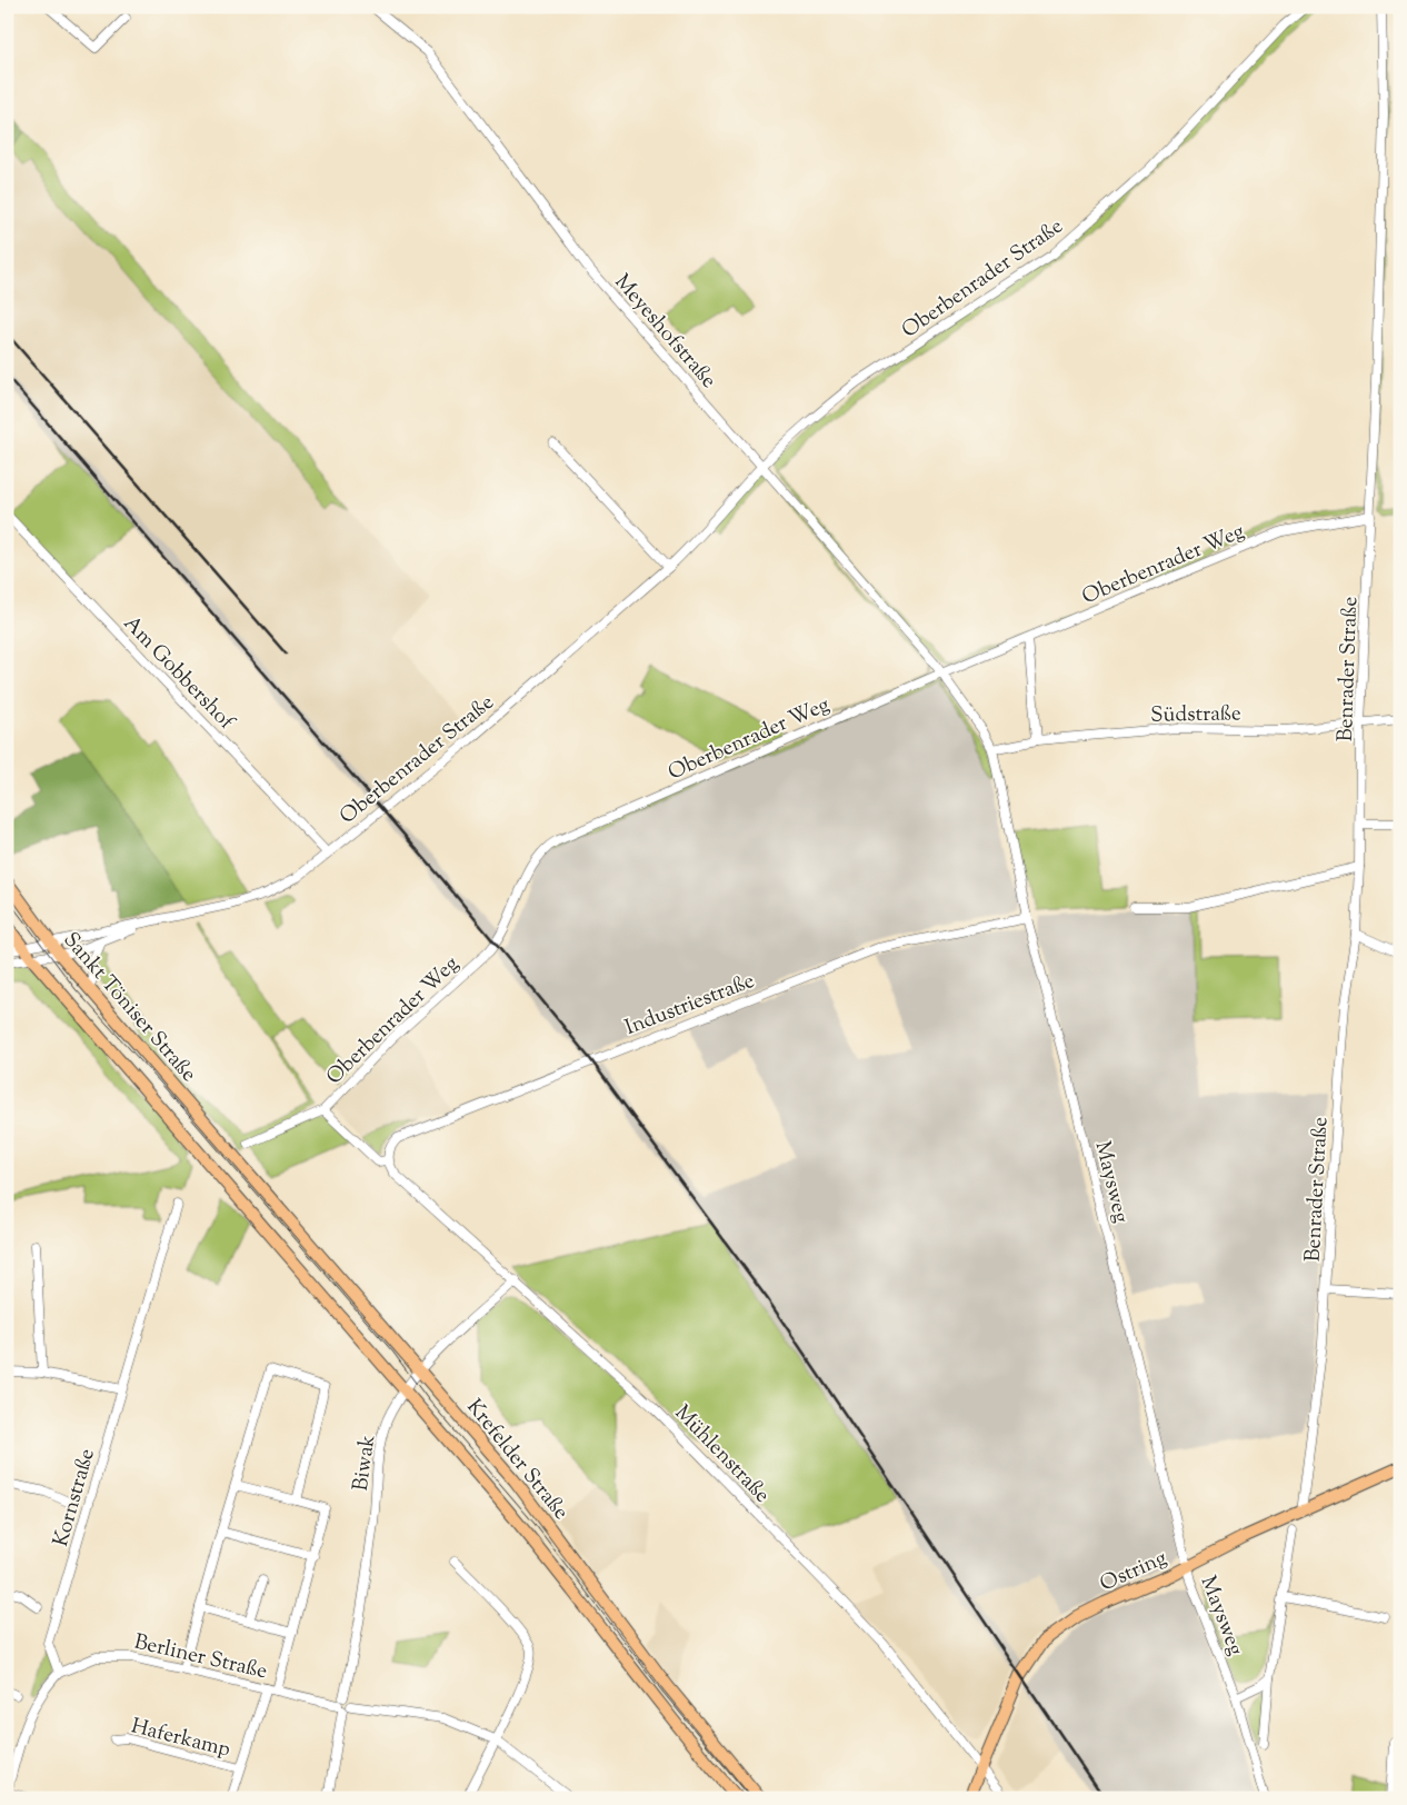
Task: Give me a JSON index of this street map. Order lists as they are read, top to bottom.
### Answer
{
  "streets": {
    "main road": ["Sankt Töniser Straße", "Krefelder Straße", "Ostring"],
    "street": [
      "Oberbenrader Straße",
      "Meyeshofstraße",
      "Oberbenrader Weg",
      "Benrader Straße",
      "Am Gobbershof",
      "Südstraße",
      "Industriestraße",
      "Maysweg",
      "Mühlenstraße",
      "Biwak",
      "Kornstraße",
      "Berliner Straße",
      "Haferkamp"
    ]
  },
  "crossings": [
    ["Oberbenrader Straße", "Meyeshofstraße"],
    ["Oberbenrader Straße", "Am Gobbershof"],
    ["Oberbenrader Straße", "Sankt Töniser Straße"],
    ["Meyeshofstraße", "Oberbenrader Weg"],
    ["Meyeshofstraße", "Maysweg"],
    ["Oberbenrader Weg", "Benrader Straße"],
    ["Oberbenrader Weg", "Maysweg"],
    ["Benrader Straße", "Südstraße"],
    ["Benrader Straße", "Ostring"],
    ["Südstraße", "Maysweg"],
    ["Industriestraße", "Maysweg"],
    ["Industriestraße", "Mühlenstraße"],
    ["Sankt Töniser Straße", "Krefelder Straße"],
    ["Maysweg", "Ostring"],
    ["Mühlenstraße", "Biwak"],
    ["Mühlenstraße", "Ostring"],
    ["Krefelder Straße", "Biwak"],
    ["Biwak", "Berliner Straße"],
    ["Kornstraße", "Berliner Straße"],
    ["Berliner Straße", "Haferkamp"]
  ]
}
